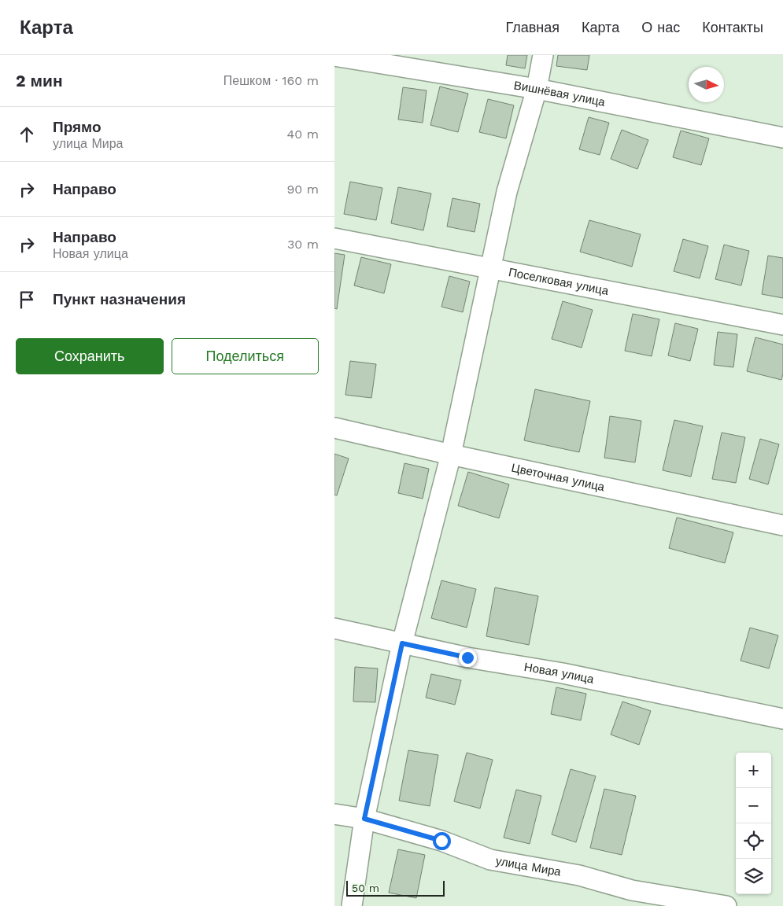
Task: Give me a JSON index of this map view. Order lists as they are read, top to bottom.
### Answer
{
  "streets": {
    "street": [
      "Вишнёвая улица",
      "Поселковая улица",
      "Цветочная улица",
      "Новая улица",
      "улица Мира"
    ]
  },
  "scale_bar": "50 m",
  "north": "right",
  "page": {
    "header": "Карта",
    "nav": [
      "Главная",
      "Карта",
      "О нас",
      "Контакты"
    ],
    "heading": ["2 мин", "Пешком · 160 m"],
    "list": [
      ["Прямо", "улица Мира", "40 m"],
      ["Направо", "90 m"],
      ["Направо", "Новая улица", "30 m"],
      "Пункт назначения"
    ],
    "buttons": ["Сохранить", "Поделиться"],
    "map_buttons": ["+", "−"],
    "scale": "50 m"
  }
}
